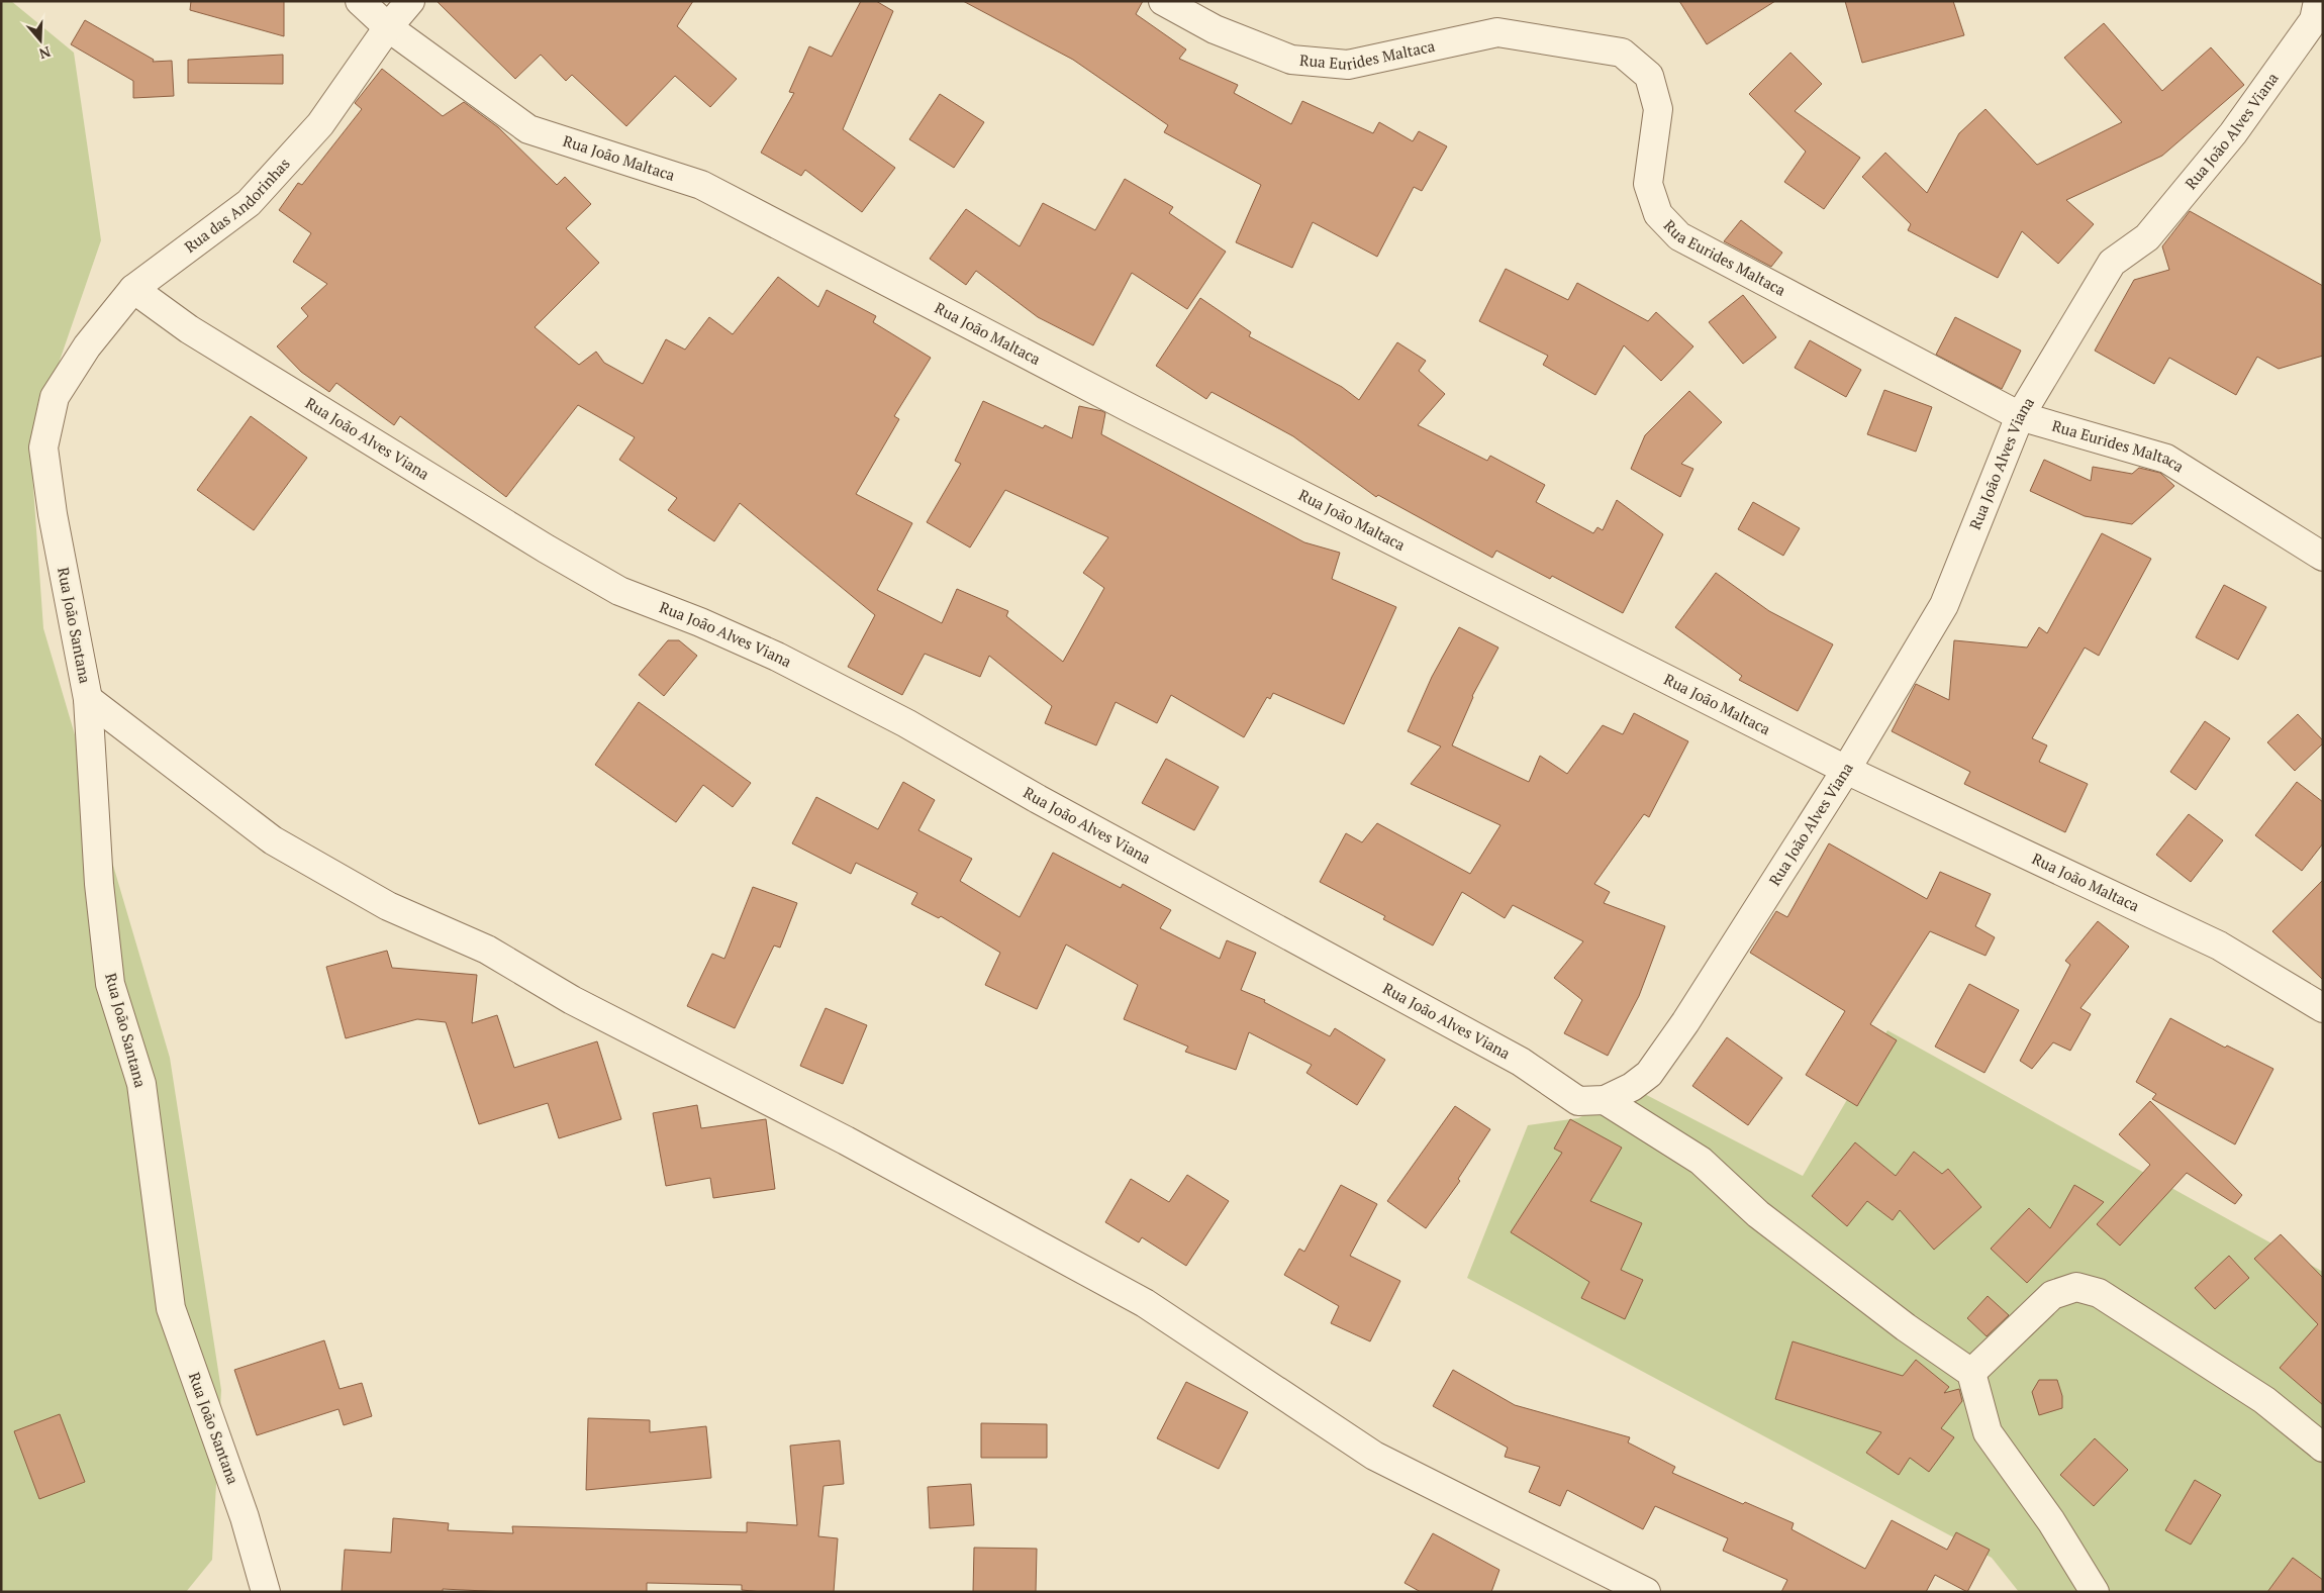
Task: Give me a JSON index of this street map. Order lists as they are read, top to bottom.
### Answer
{
  "streets": {
    "street": [
      "Rua Eurides Maltaca",
      "Rua João Alves Viana",
      "Rua João Maltaca",
      "Rua das Andorinhas",
      "Rua João Santana"
    ]
  },
  "crossings": [
    ["Rua Eurides Maltaca", "Rua João Alves Viana"],
    ["Rua João Alves Viana", "Rua João Maltaca"],
    ["Rua João Alves Viana", "Rua das Andorinhas"],
    ["Rua João Maltaca", "Rua das Andorinhas"],
    ["Rua das Andorinhas", "Rua João Santana"]
  ],
  "north": "bottom"
}
